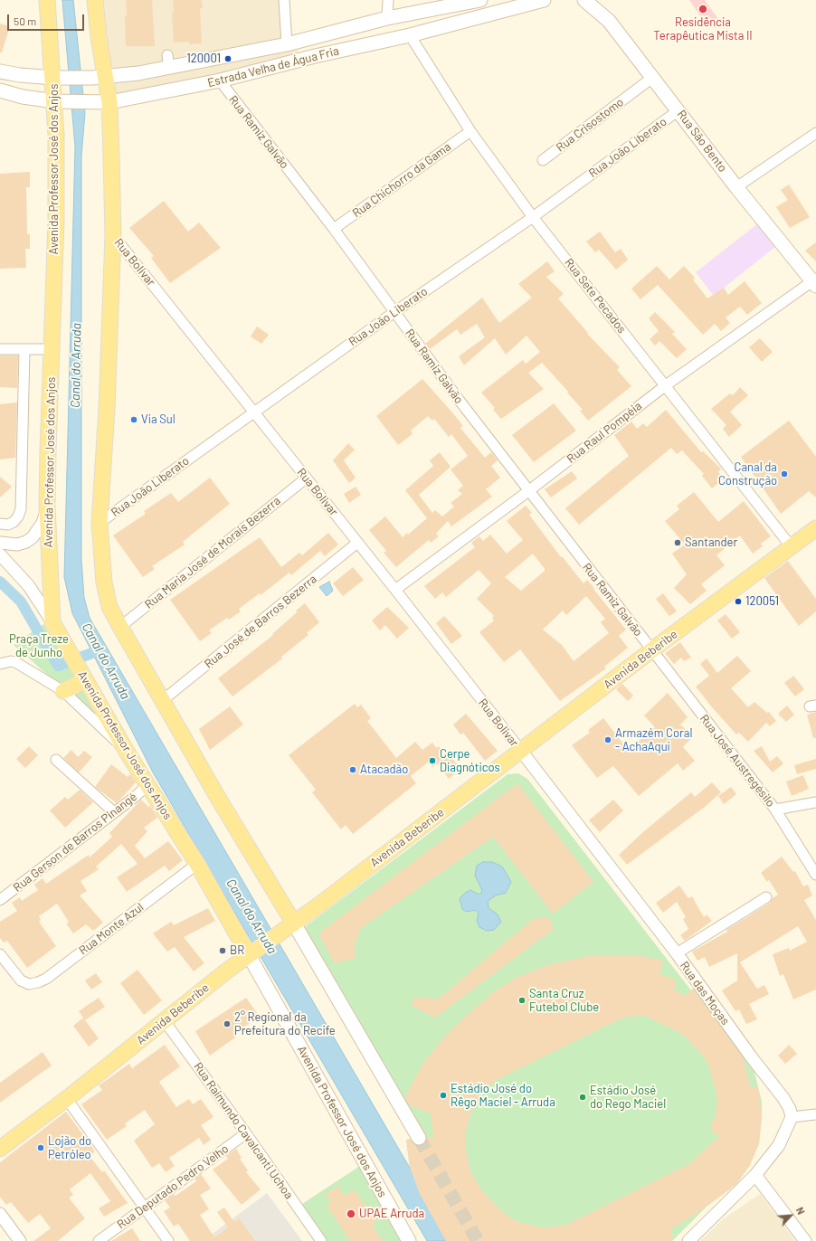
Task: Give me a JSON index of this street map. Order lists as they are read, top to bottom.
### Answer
{
  "streets": {
    "main road": [
      "Estrada Velha de Água Fria",
      "Rua São Bento",
      "Avenida Professor José dos Anjos",
      "Avenida Beberibe"
    ],
    "street": [
      "Rua Crisostomo",
      "Rua Ramiz Galvão",
      "Rua João Liberato",
      "Rua Chichorro da Gama",
      "Rua Bolivar",
      "Rua Sete Pecados",
      "Rua Raul Pompéia",
      "Rua Maria José de Morais Bezerra",
      "Rua José de Barros Bezerra",
      "Rua José Austregésilo",
      "Rua Gerson de Barros Pinangé",
      "Rua Monte Azul",
      "Rua das Moças",
      "Rua Raimundo Cavalcanti Uchoa",
      "Rua Deputado Pedro Velho"
    ]
  },
  "crossings": [
    ["Estrada Velha de Água Fria", "Rua Ramiz Galvão"],
    ["Estrada Velha de Água Fria", "Avenida Professor José dos Anjos"],
    ["Estrada Velha de Água Fria", "Rua Sete Pecados"],
    ["Rua Crisostomo", "Rua São Bento"],
    ["Rua Ramiz Galvão", "Rua João Liberato"],
    ["Rua Ramiz Galvão", "Rua Chichorro da Gama"],
    ["Rua Ramiz Galvão", "Rua Raul Pompéia"],
    ["Rua Ramiz Galvão", "Avenida Beberibe"],
    ["Rua Ramiz Galvão", "Rua José Austregésilo"],
    ["Rua São Bento", "Rua João Liberato"],
    ["Rua São Bento", "Rua Raul Pompéia"],
    ["Rua João Liberato", "Rua Bolivar"],
    ["Rua João Liberato", "Rua Sete Pecados"],
    ["Avenida Professor José dos Anjos", "Avenida Beberibe"],
    ["Avenida Professor José dos Anjos", "Rua Gerson de Barros Pinangé"],
    ["Avenida Professor José dos Anjos", "Rua Monte Azul"],
    ["Rua Chichorro da Gama", "Rua Sete Pecados"],
    ["Rua Bolivar", "Rua Raul Pompéia"],
    ["Rua Bolivar", "Rua Maria José de Morais Bezerra"],
    ["Rua Bolivar", "Rua José de Barros Bezerra"],
    ["Rua Bolivar", "Avenida Beberibe"],
    ["Rua Bolivar", "Rua das Moças"],
    ["Rua Sete Pecados", "Rua Raul Pompéia"],
    ["Rua Sete Pecados", "Avenida Beberibe"],
    ["Avenida Beberibe", "Rua José Austregésilo"],
    ["Avenida Beberibe", "Rua das Moças"],
    ["Avenida Beberibe", "Rua Raimundo Cavalcanti Uchoa"],
    ["Rua Raimundo Cavalcanti Uchoa", "Rua Deputado Pedro Velho"]
  ],
  "water": ["Canal do Arruda"],
  "parks": ["Praça Treze de Junho"],
  "places": [
    "Residência Terapêutica Mista II",
    "120001",
    "Via Sul",
    "Canal da Construção",
    "Santander",
    "120051",
    "Armazém Coral - AchaAqui",
    "Cerpe Diagnóticos",
    "Atacadão",
    "BR",
    "Santa Cruz Futebol Clube",
    "2° Regional da Prefeitura do Recife",
    "Estádio José do Rêgo Maciel - Arruda",
    "Estádio José do Rego Maciel",
    "Lojão do Petróleo",
    "UPAE Arruda"
  ],
  "scale_bar": "50 m",
  "north": "top right"
}
